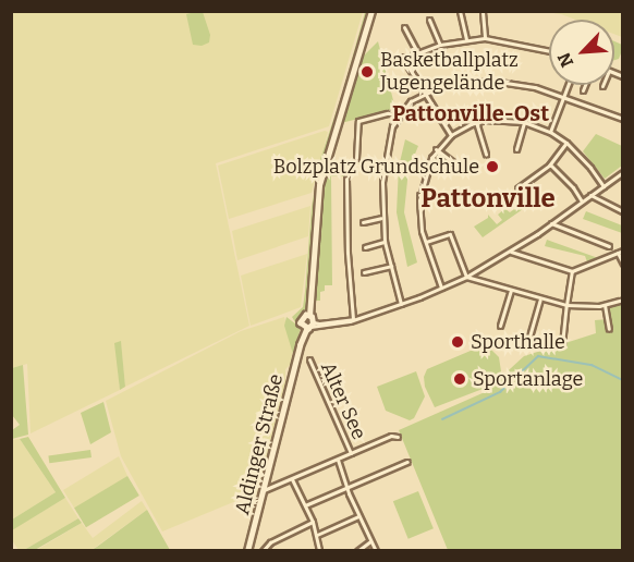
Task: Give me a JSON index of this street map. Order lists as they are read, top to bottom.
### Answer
{
  "streets": {
    "main road": ["Aldinger Straße"],
    "street": ["Alter See"]
  },
  "districts": ["Pattonville-Ost", "Pattonville"],
  "places": [
    "Basketballplatz Jugengelände",
    "Bolzplatz Grundschule",
    "Sporthalle",
    "Sportanlage"
  ],
  "north": "bottom left"
}
